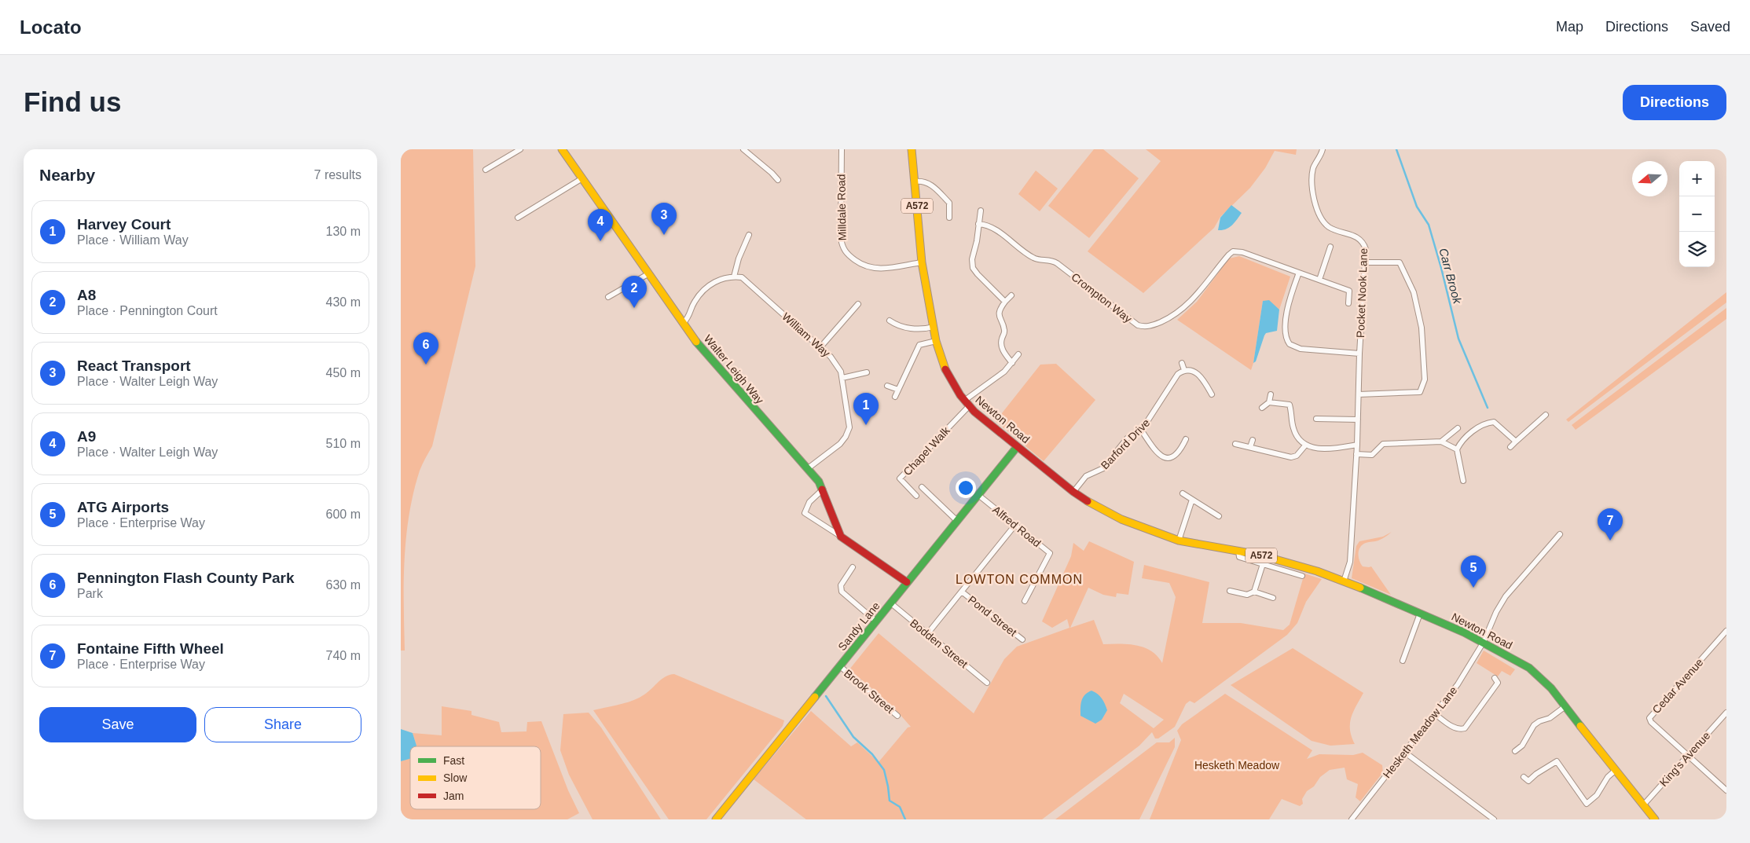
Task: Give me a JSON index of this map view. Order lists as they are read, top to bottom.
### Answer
{
  "streets": {
    "main road": [
      "A572",
      "Walter Leigh Way",
      "Newton Road",
      "Sandy Lane"
    ],
    "street": [
      "Milldale Road",
      "Pocket Nook Lane",
      "Crompton Way",
      "William Way",
      "Barford Drive",
      "Chapel Walk",
      "Alfred Road",
      "Pond Street",
      "Bodden Street",
      "Cedar Avenue",
      "Brook Street",
      "Hesketh Meadow Lane",
      "King's Avenue"
    ]
  },
  "crossings": [
    ["Milldale Road", "Newton Road"],
    ["Pocket Nook Lane", "Newton Road"],
    ["William Way", "Walter Leigh Way"],
    ["Newton Road", "Barford Drive"],
    ["Newton Road", "Chapel Walk"],
    ["Newton Road", "Sandy Lane"],
    ["Newton Road", "Hesketh Meadow Lane"],
    ["Newton Road", "King's Avenue"],
    ["Alfred Road", "Sandy Lane"],
    ["Sandy Lane", "Bodden Street"],
    ["Sandy Lane", "Brook Street"],
    ["Cedar Avenue", "King's Avenue"]
  ],
  "districts": ["LOWTON COMMON"],
  "water": ["Carr Brook"],
  "parks": ["Hesketh Meadow"],
  "legend": ["Fast", "Slow", "Jam"],
  "north": "left",
  "page": {
    "header": "Locato",
    "nav": ["Map", "Directions", "Saved"],
    "buttons": [
      "Directions",
      ["Save", "Share"]
    ],
    "title": "Find us",
    "heading": ["Nearby", "7 results"],
    "map_buttons": ["+", "−"],
    "list": [
      {
        "mark": "1",
        "name": "Harvey Court",
        "note": "Place · William Way",
        "value": "130 m"
      },
      {
        "mark": "2",
        "name": "A8",
        "note": "Place · Pennington Court",
        "value": "430 m"
      },
      {
        "mark": "3",
        "name": "React Transport",
        "note": "Place · Walter Leigh Way",
        "value": "450 m"
      },
      {
        "mark": "4",
        "name": "A9",
        "note": "Place · Walter Leigh Way",
        "value": "510 m"
      },
      {
        "mark": "5",
        "name": "ATG Airports",
        "note": "Place · Enterprise Way",
        "value": "600 m"
      },
      {
        "mark": "6",
        "name": "Pennington Flash County Park",
        "note": "Park",
        "value": "630 m"
      },
      {
        "mark": "7",
        "name": "Fontaine Fifth Wheel",
        "note": "Place · Enterprise Way",
        "value": "740 m"
      }
    ],
    "pins": [
      "3",
      "4",
      "2",
      "6",
      "1",
      "7",
      "5"
    ]
  }
}
